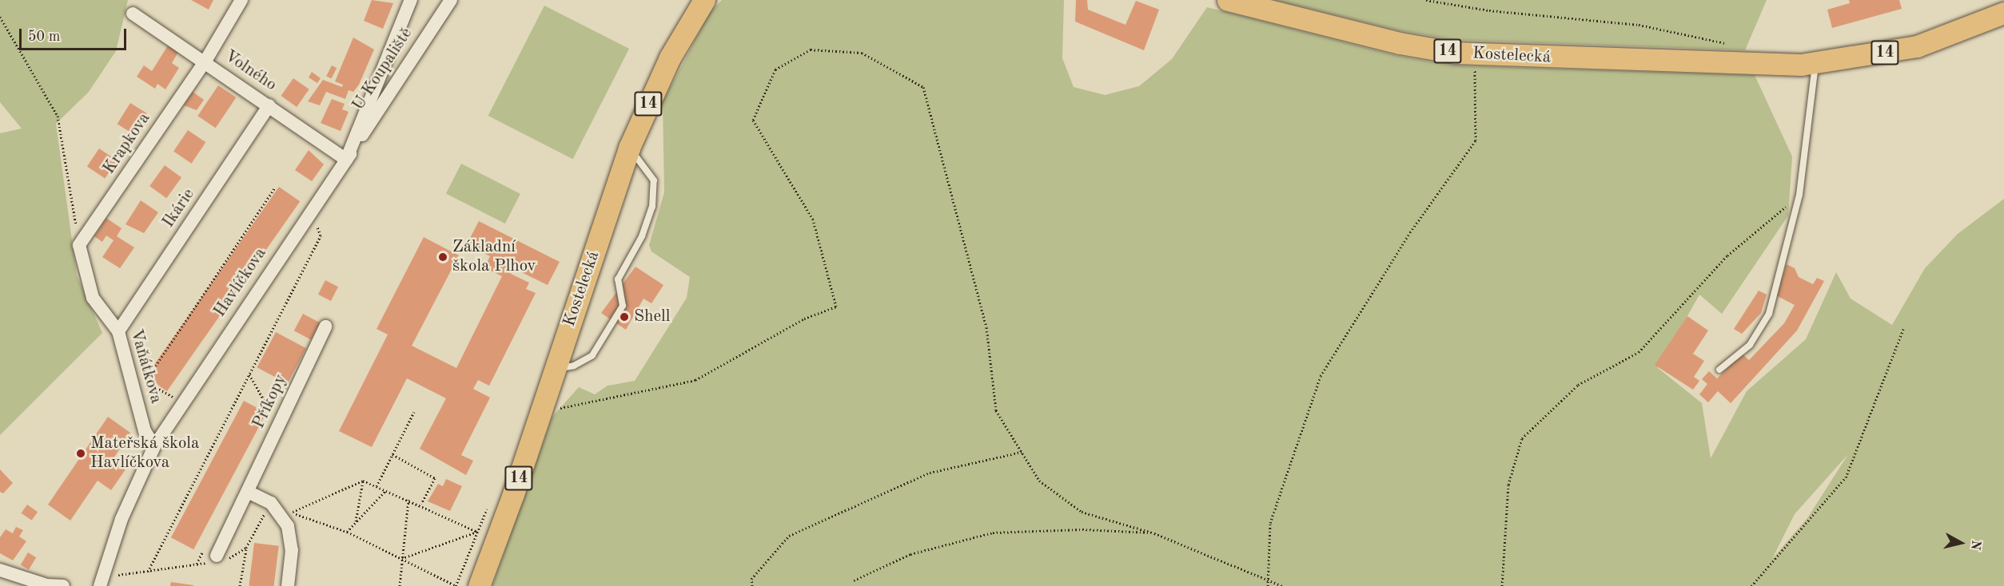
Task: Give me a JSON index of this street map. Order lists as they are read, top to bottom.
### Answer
{
  "streets": {
    "main road": ["14", "Kostelecká"],
    "street": [
      "U Koupaliště",
      "Volného",
      "Krapkova",
      "Ikárie",
      "Havlíčkova",
      "Vaňátkova",
      "Příkopy"
    ]
  },
  "crossings": [
    ["14", "Kostelecká"],
    ["U Koupaliště", "Volného"],
    ["U Koupaliště", "Havlíčkova"],
    ["Volného", "Krapkova"],
    ["Volného", "Ikárie"],
    ["Volného", "Havlíčkova"],
    ["Krapkova", "Vaňátkova"],
    ["Ikárie", "Vaňátkova"],
    ["Havlíčkova", "Vaňátkova"]
  ],
  "places": ["Základní škola Plhov", "Shell", "Mateřská škola Havlíčkova"],
  "scale_bar": "50 m",
  "north": "right"
}
